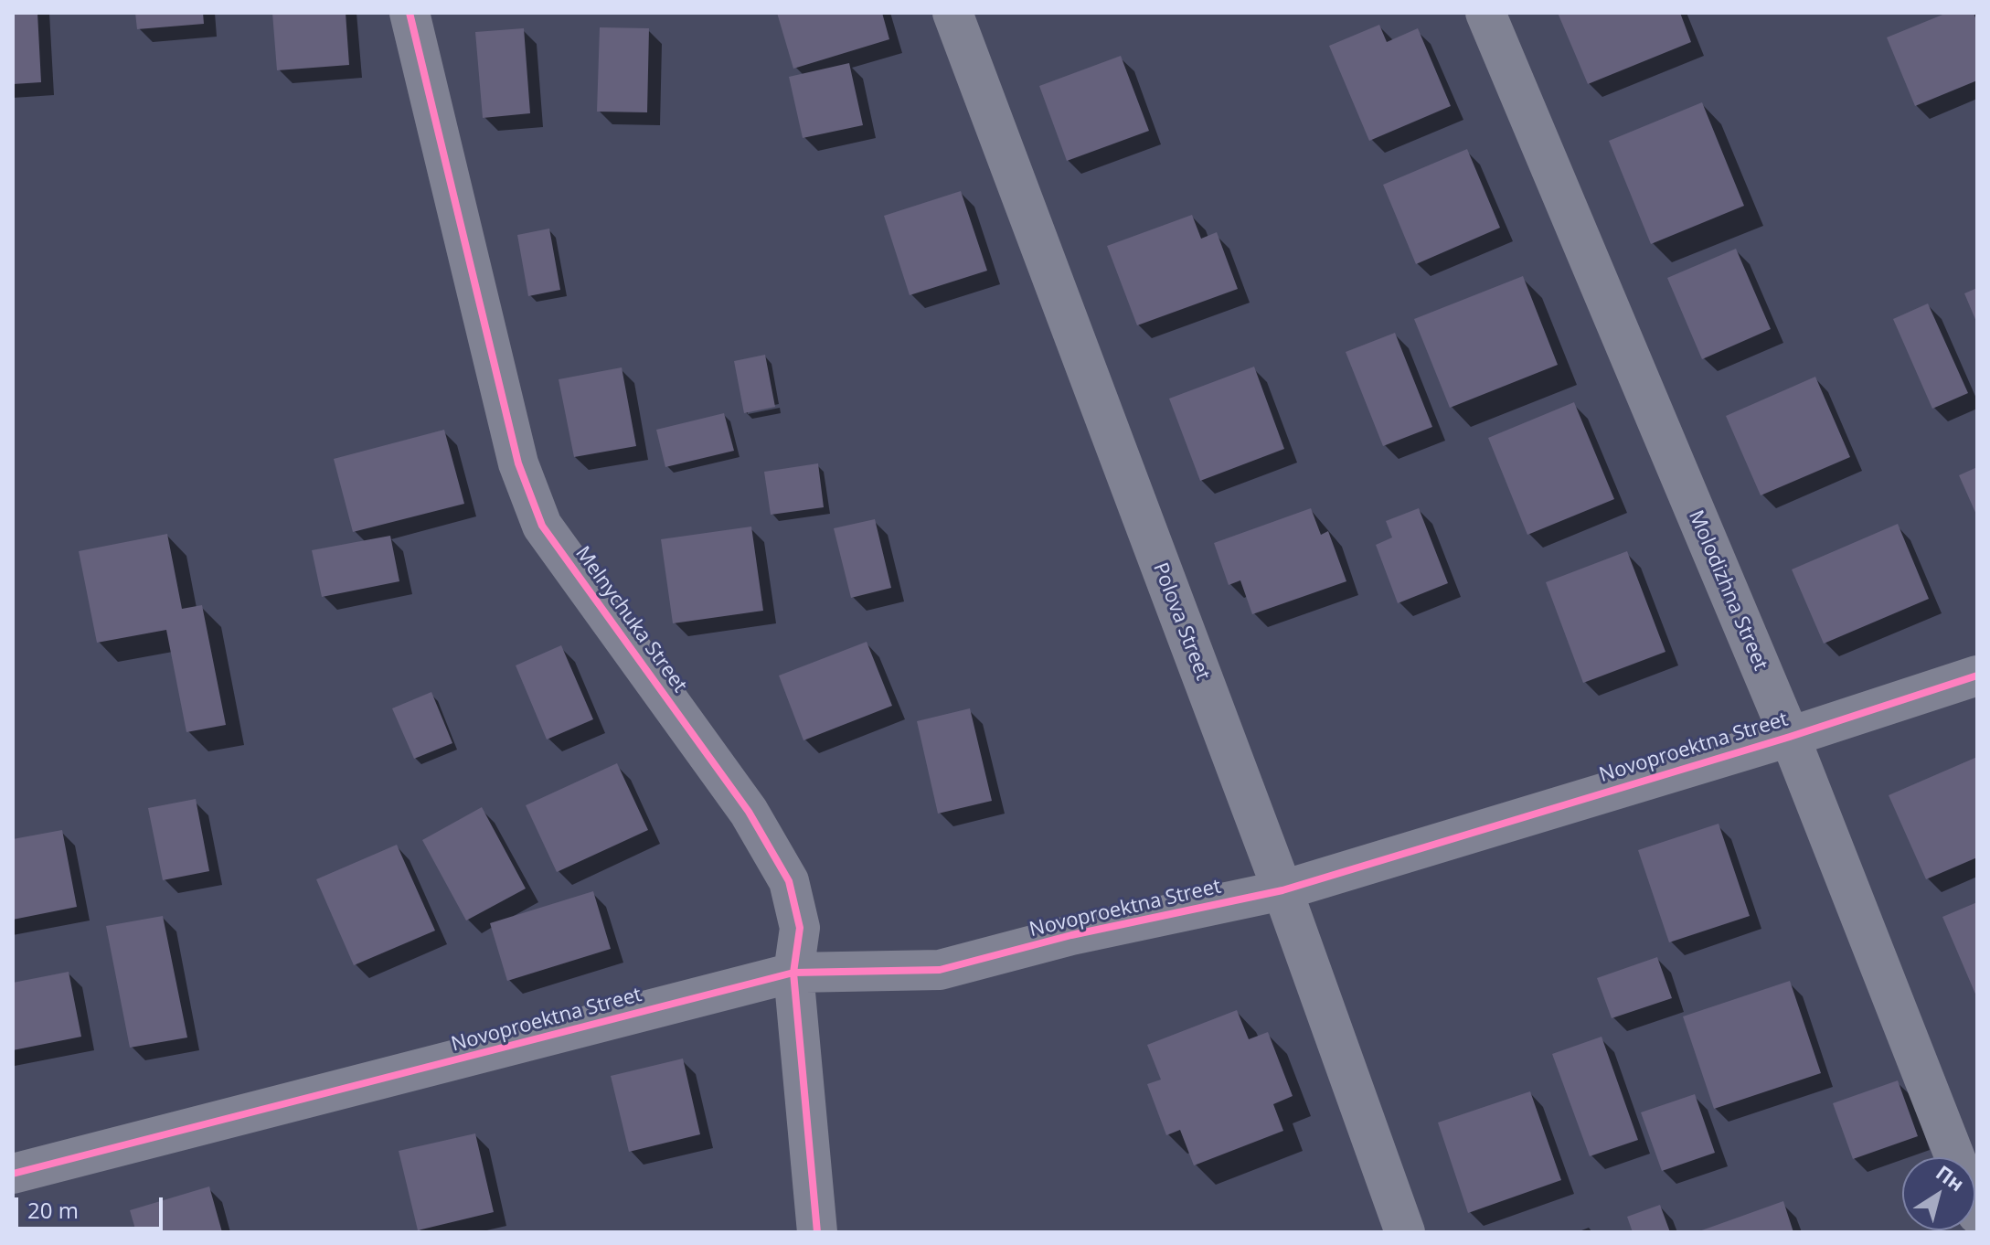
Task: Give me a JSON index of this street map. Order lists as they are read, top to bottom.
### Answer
{
  "streets": {
    "street": [
      "Molodizhna Street",
      "Melnychuka Street",
      "Polova Street",
      "Novoproektna Street"
    ]
  },
  "crossings": [
    ["Molodizhna Street", "Novoproektna Street"],
    ["Melnychuka Street", "Novoproektna Street"],
    ["Polova Street", "Novoproektna Street"]
  ],
  "scale_bar": "20 m",
  "north": "top right"
}
